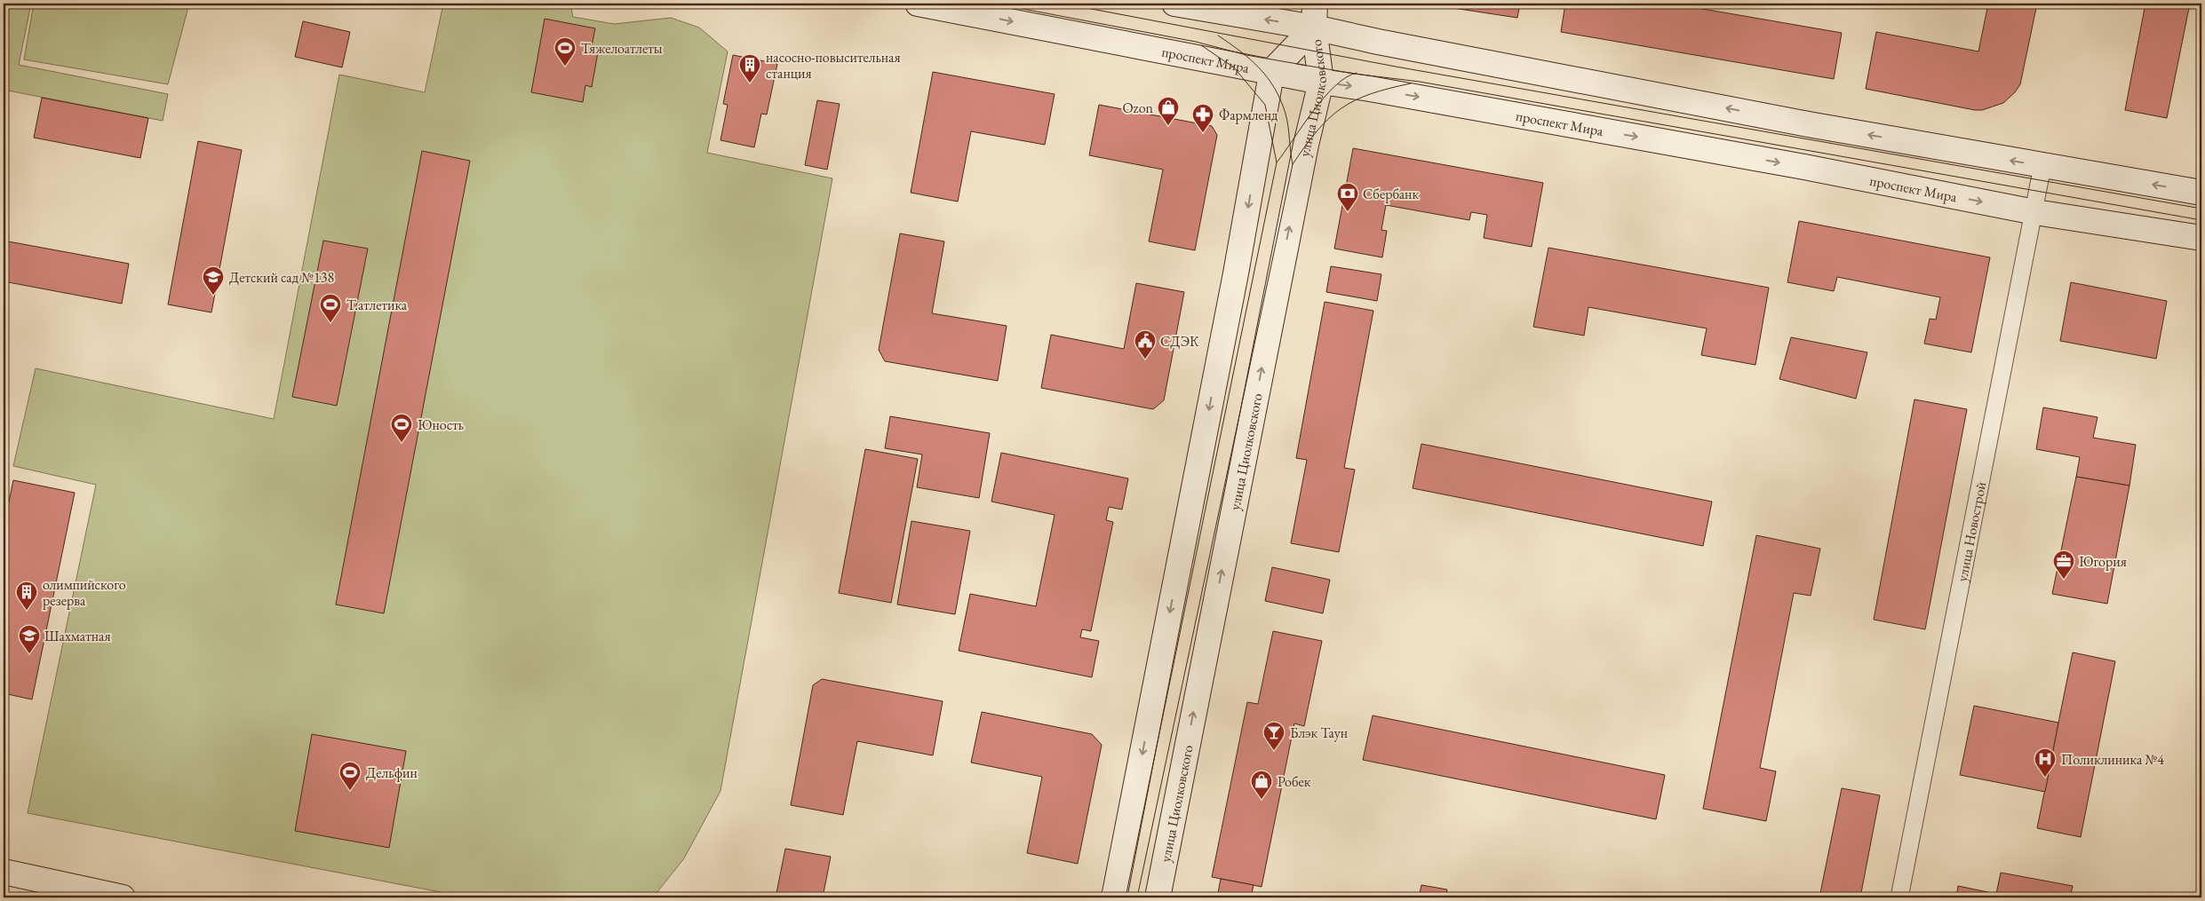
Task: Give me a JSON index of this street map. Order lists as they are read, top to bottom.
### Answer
{
  "streets": {
    "main road": ["проспект Мира", "улица Циолковского"],
    "street": ["улица Новострой"]
  },
  "crossings": [
    ["проспект Мира", "улица Циолковского"],
    ["проспект Мира", "улица Новострой"]
  ],
  "places": {
    "sports": [
      "Тяжелоатлеты",
      "Т.атлетика",
      "Юность",
      "Дельфин"
    ],
    "building": ["насосно-повысительная станция", "олимпийского резерва"],
    "shop": ["Ozon", "Робек"],
    "pharmacy": ["Фармленд"],
    "bank": ["Сбербанк"],
    "school or university": ["Детский сад №138", "Шахматная"],
    "public building": ["СДЭК"],
    "office": ["Югория"],
    "bar": ["Блэк Таун"],
    "hospital": ["Поликлиника №4"]
  }
}
